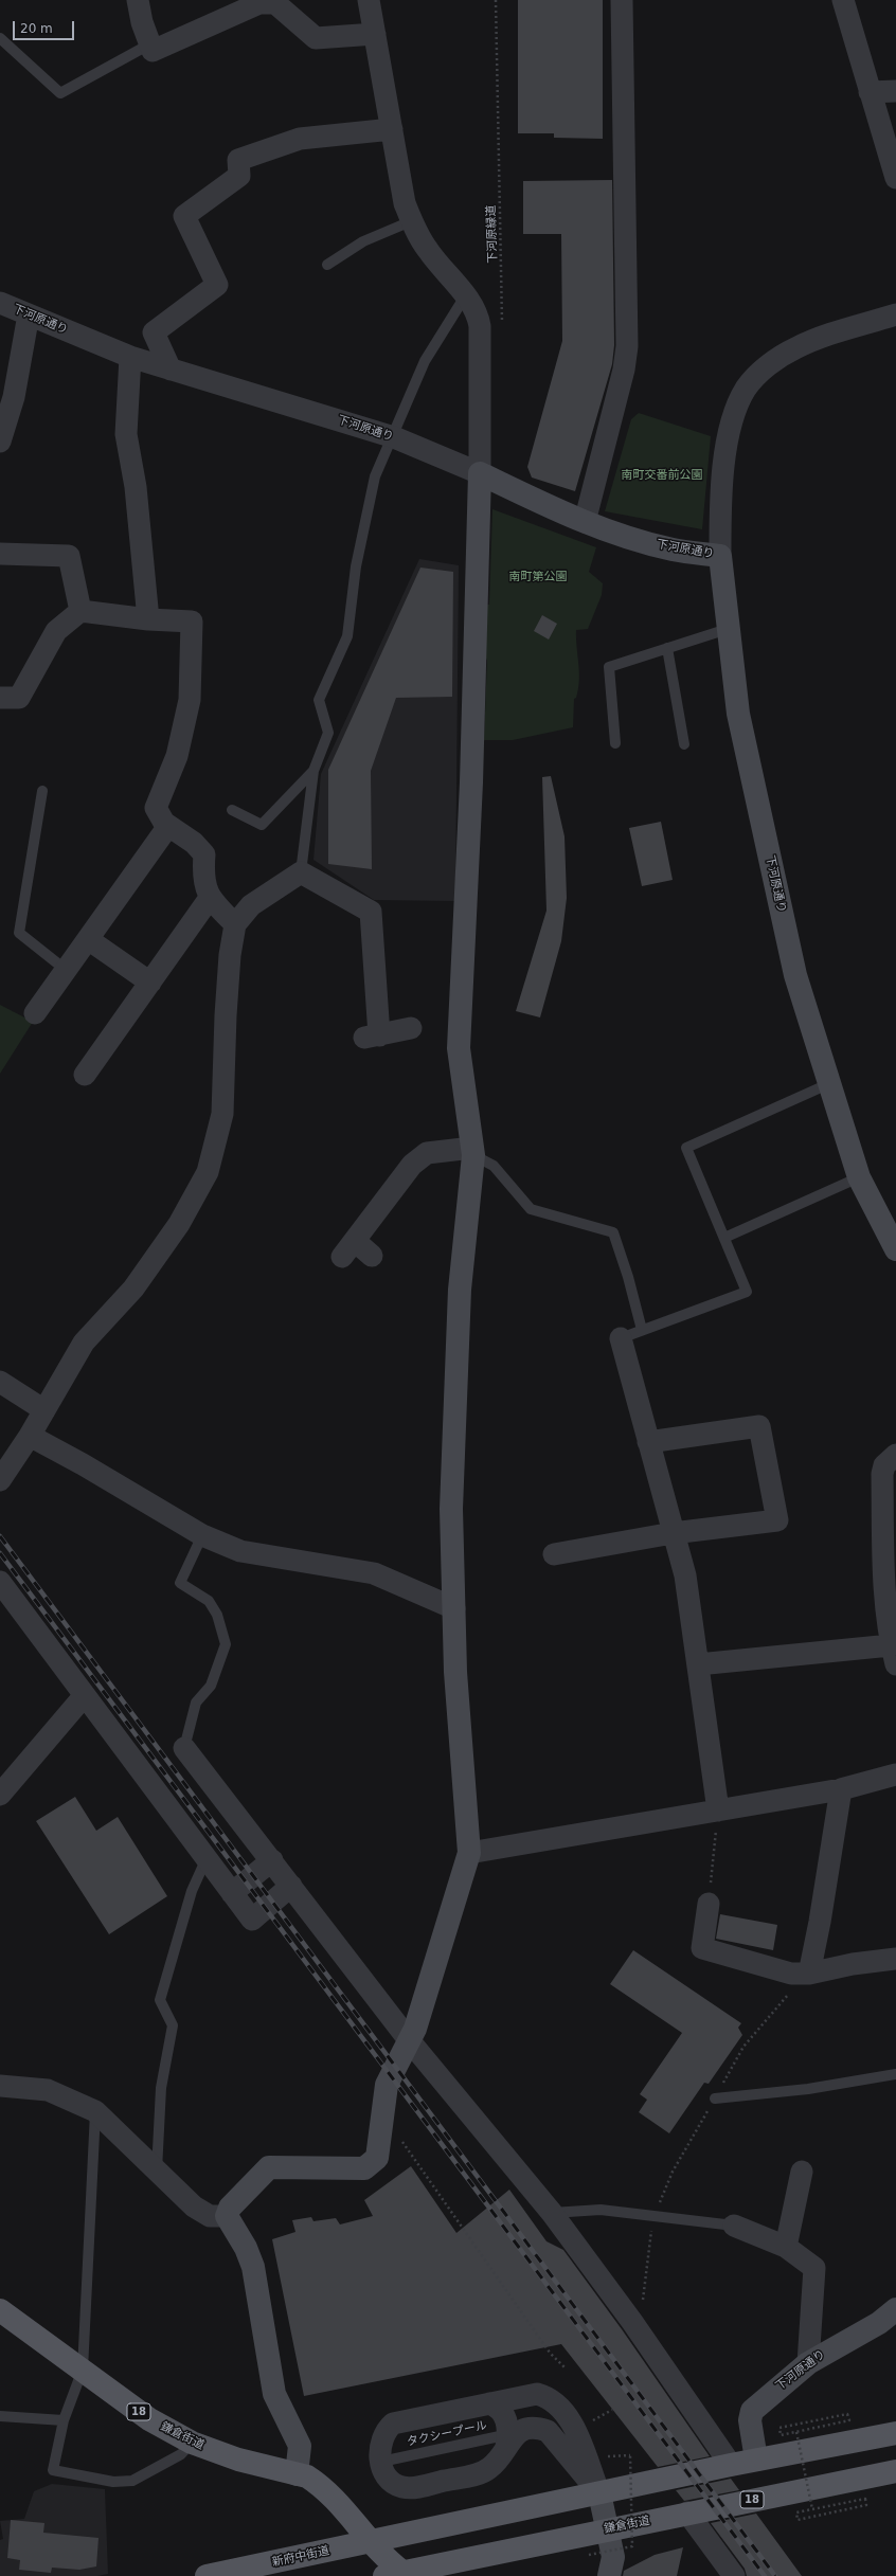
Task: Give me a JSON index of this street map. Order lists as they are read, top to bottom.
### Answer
{
  "streets": {
    "main road": ["18", "鎌倉街道", "新府中街道"],
    "street": ["下河原通り"],
    "lane": ["タクシープール"],
    "path": ["下河原緑道"]
  },
  "crossings": [
    ["鎌倉街道", "新府中街道"]
  ],
  "parks": ["南町交番前公園", "南町第公園"],
  "scale_bar": "20 m"
}
